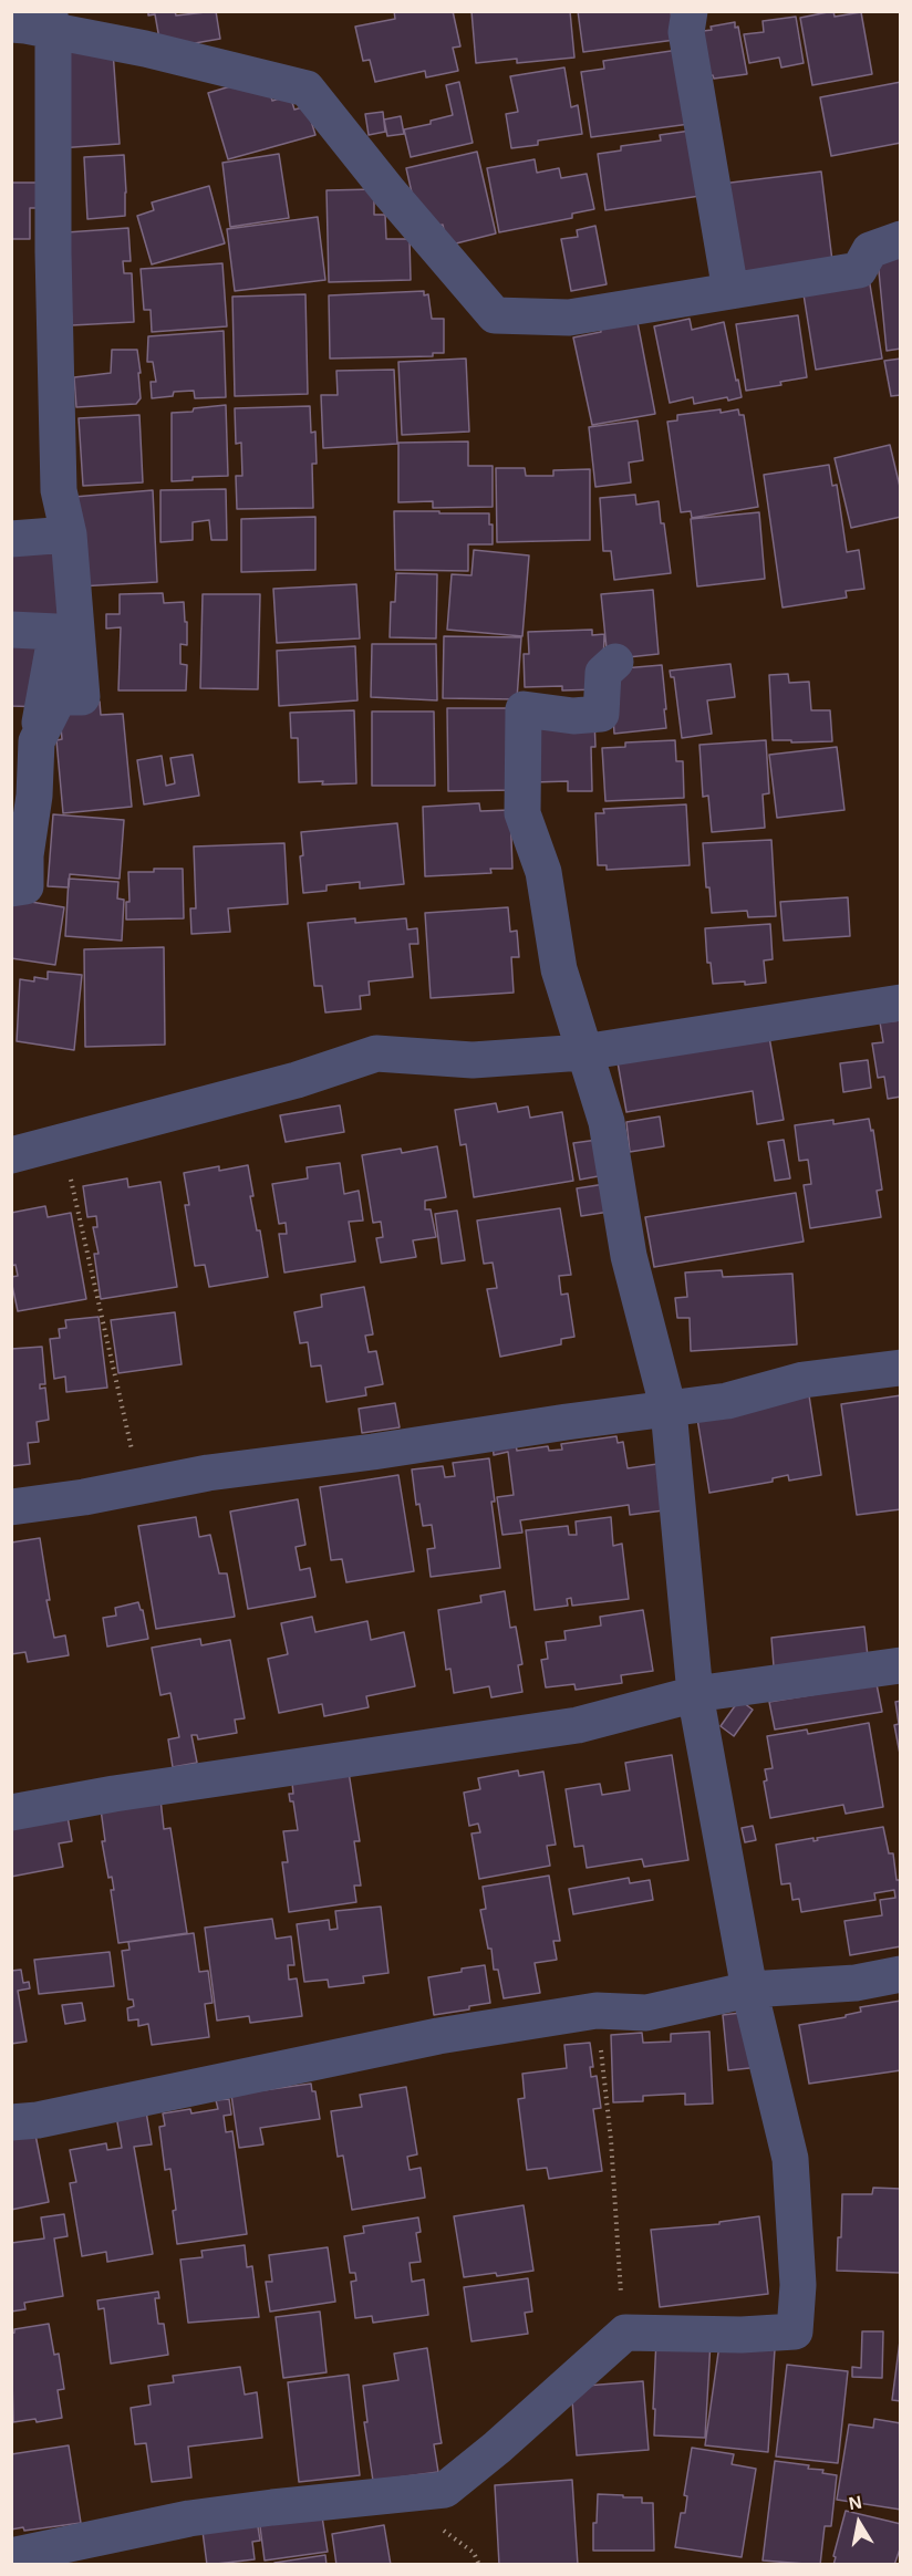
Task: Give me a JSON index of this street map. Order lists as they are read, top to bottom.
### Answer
{
  "north": "top"
}
